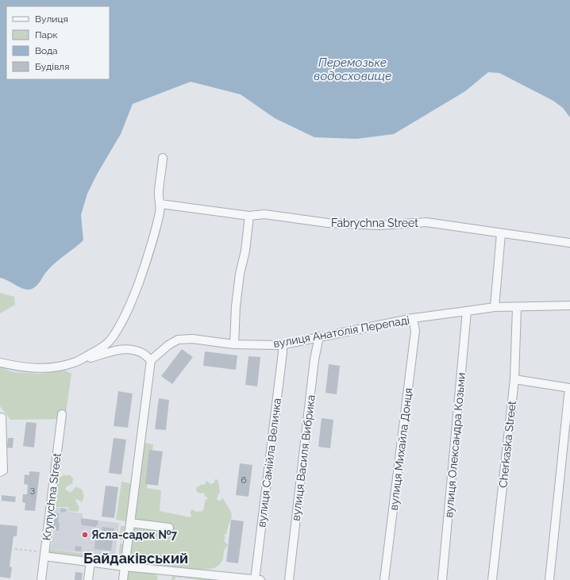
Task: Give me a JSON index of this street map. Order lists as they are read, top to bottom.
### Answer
{
  "streets": {
    "street": [
      "Fabrychna Street",
      "вулиця Анатолія Перепаді",
      "Cherkaska Street",
      "вулиця Олександра Козьми",
      "вулиця Михайла Донця",
      "вулиця Василя Вибрика",
      "вулиця Самійла Величка",
      "Krynychna Street"
    ]
  },
  "crossings": [
    ["вулиця Анатолія Перепаді", "Cherkaska Street"],
    ["вулиця Анатолія Перепаді", "вулиця Олександра Козьми"],
    ["вулиця Анатолія Перепаді", "вулиця Михайла Донця"],
    ["вулиця Анатолія Перепаді", "вулиця Василя Вибрика"],
    ["вулиця Анатолія Перепаді", "вулиця Самійла Величка"]
  ],
  "districts": ["Байдаківський"],
  "water": ["Перемозьке водосховище"],
  "places": ["Ясла-садок №7"],
  "house_numbers": ["6", "3"],
  "legend": [
    "Вулиця",
    "Парк",
    "Вода",
    "Будівля"
  ]
}
